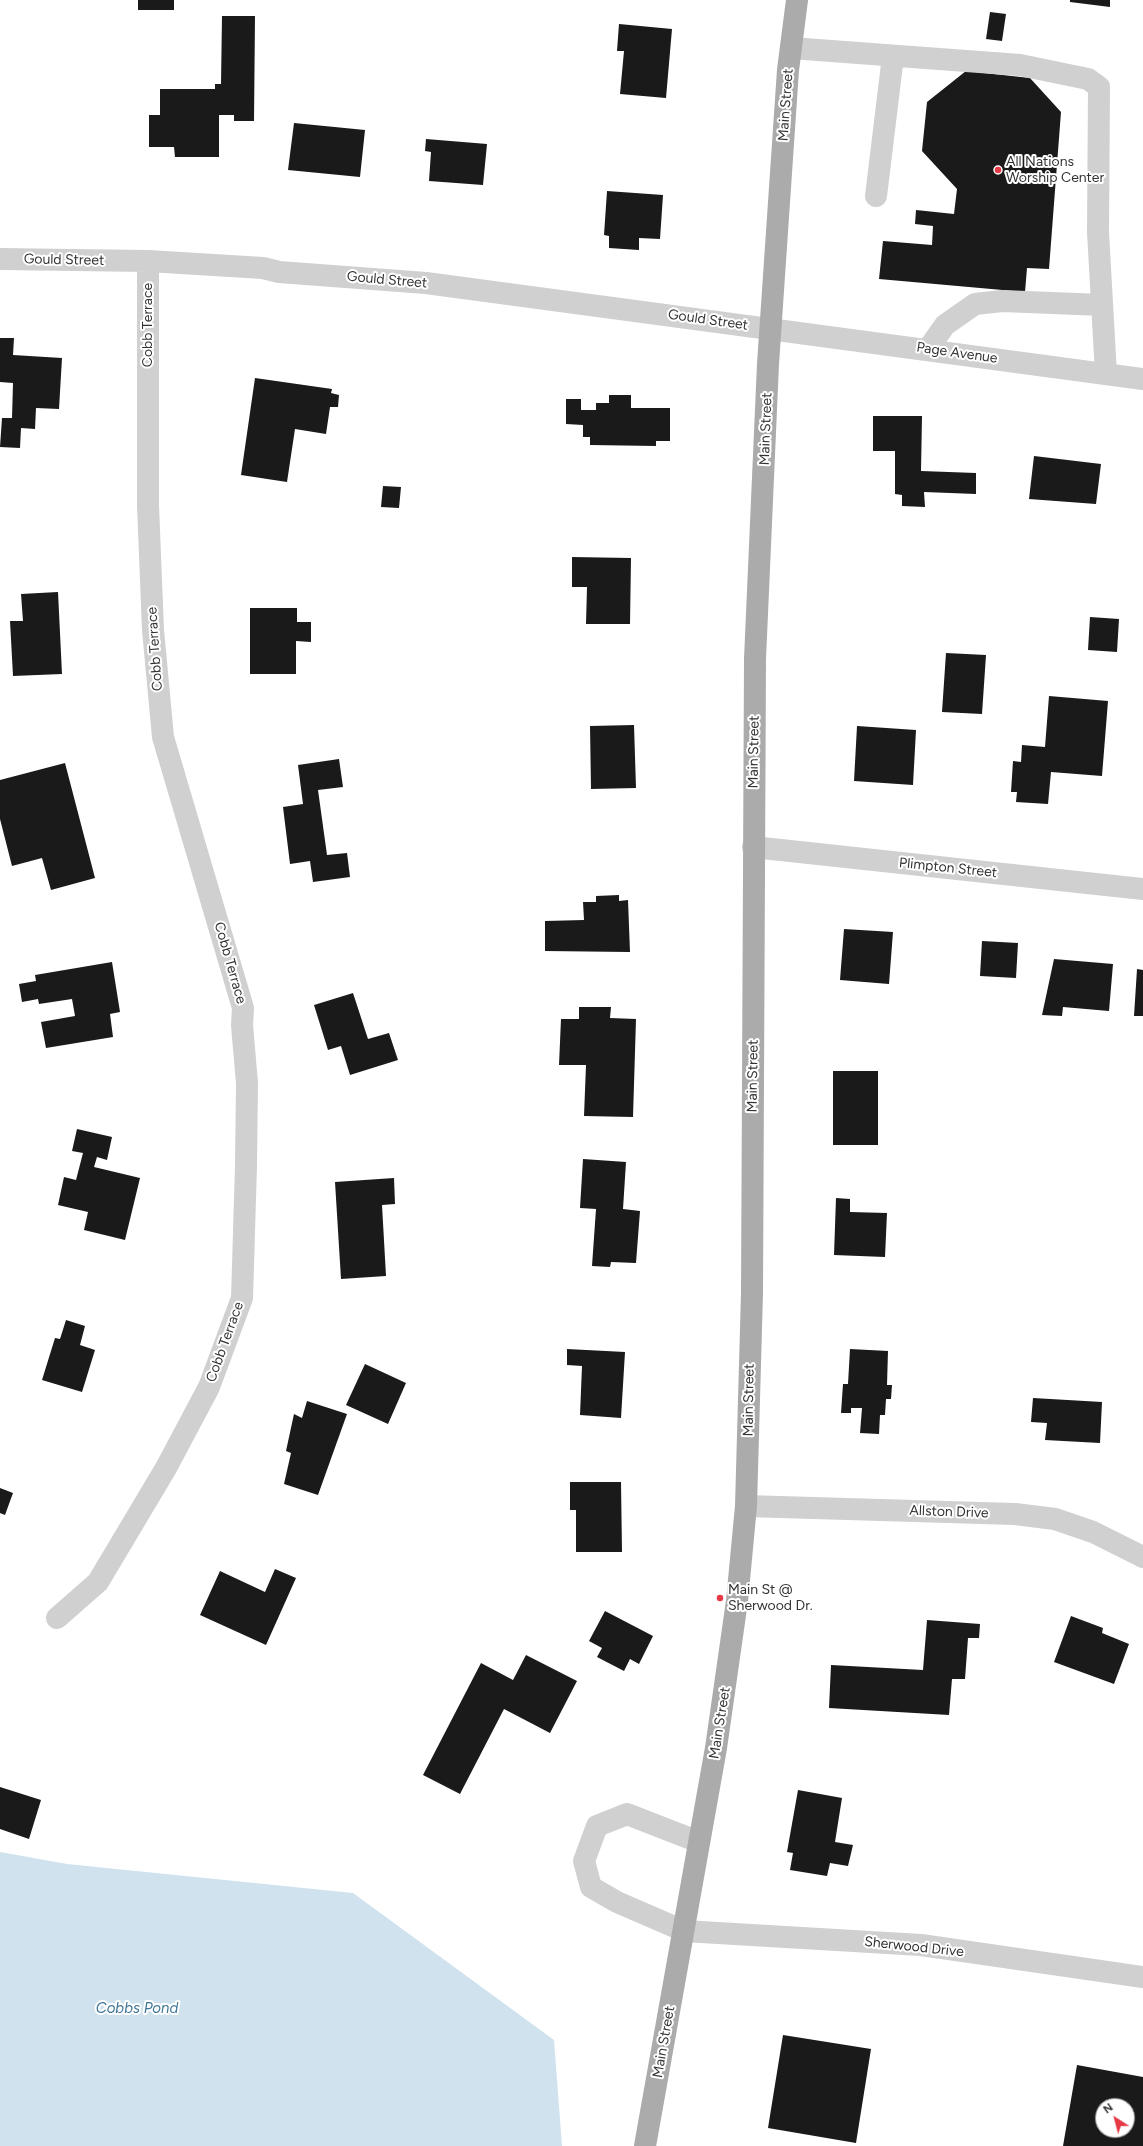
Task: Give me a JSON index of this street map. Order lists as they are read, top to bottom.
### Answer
{
  "streets": {
    "main road": ["Main Street"],
    "street": [
      "Gould Street",
      "Cobb Terrace",
      "Page Avenue",
      "Plimpton Street",
      "Allston Drive",
      "Sherwood Drive"
    ]
  },
  "crossings": [
    ["Main Street", "Gould Street"],
    ["Main Street", "Page Avenue"],
    ["Main Street", "Plimpton Street"],
    ["Main Street", "Allston Drive"],
    ["Main Street", "Sherwood Drive"],
    ["Gould Street", "Cobb Terrace"],
    ["Gould Street", "Page Avenue"]
  ],
  "water": ["Cobbs Pond"],
  "places": ["All Nations Worship Center", "Main St @ Sherwood Dr."],
  "north": "top left"
}
